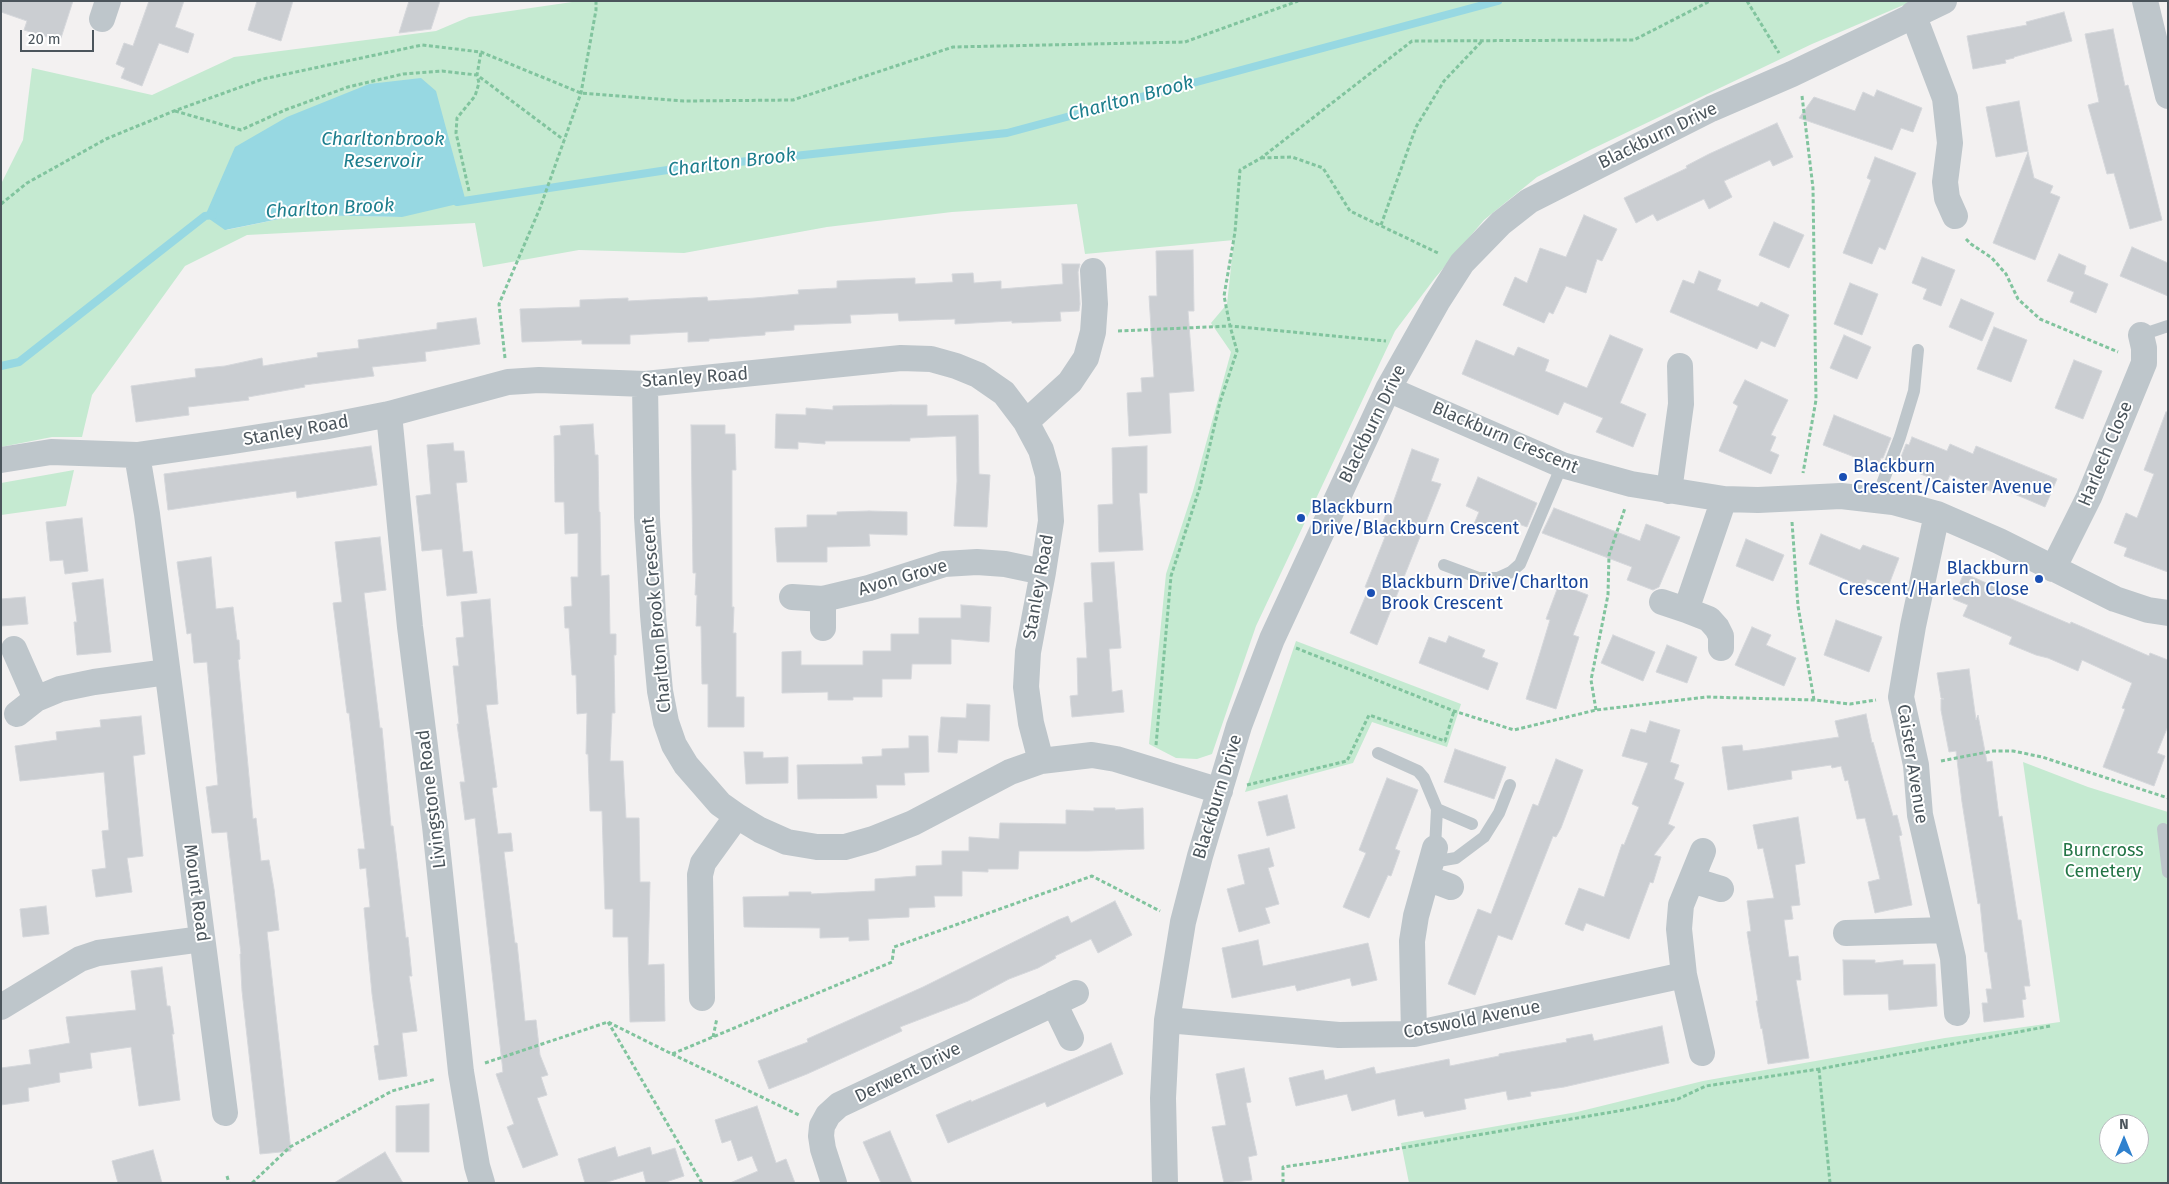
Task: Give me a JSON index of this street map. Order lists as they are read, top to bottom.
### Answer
{
  "streets": {
    "street": [
      "Blackburn Drive",
      "Stanley Road",
      "Blackburn Crescent",
      "Harlech Close",
      "Avon Grove",
      "Charlton Brook Crescent",
      "Caister Avenue",
      "Livingstone Road",
      "Mount Road",
      "Cotswold Avenue",
      "Derwent Drive"
    ]
  },
  "crossings": [
    ["Blackburn Drive", "Blackburn Crescent"],
    ["Blackburn Drive", "Charlton Brook Crescent"],
    ["Blackburn Drive", "Cotswold Avenue"],
    ["Stanley Road", "Avon Grove"],
    ["Stanley Road", "Charlton Brook Crescent"],
    ["Stanley Road", "Livingstone Road"],
    ["Stanley Road", "Mount Road"],
    ["Blackburn Crescent", "Harlech Close"],
    ["Blackburn Crescent", "Caister Avenue"]
  ],
  "water": ["Charlton Brook", "Charltonbrook Reservoir"],
  "parks": ["Burncross Cemetery"],
  "places": [
    "Blackburn Crescent/Caister Avenue",
    "Blackburn Drive/Blackburn Crescent",
    "Blackburn Crescent/Harlech Close",
    "Blackburn Drive/Charlton Brook Crescent"
  ],
  "scale_bar": "20 m",
  "north": "top"
}
